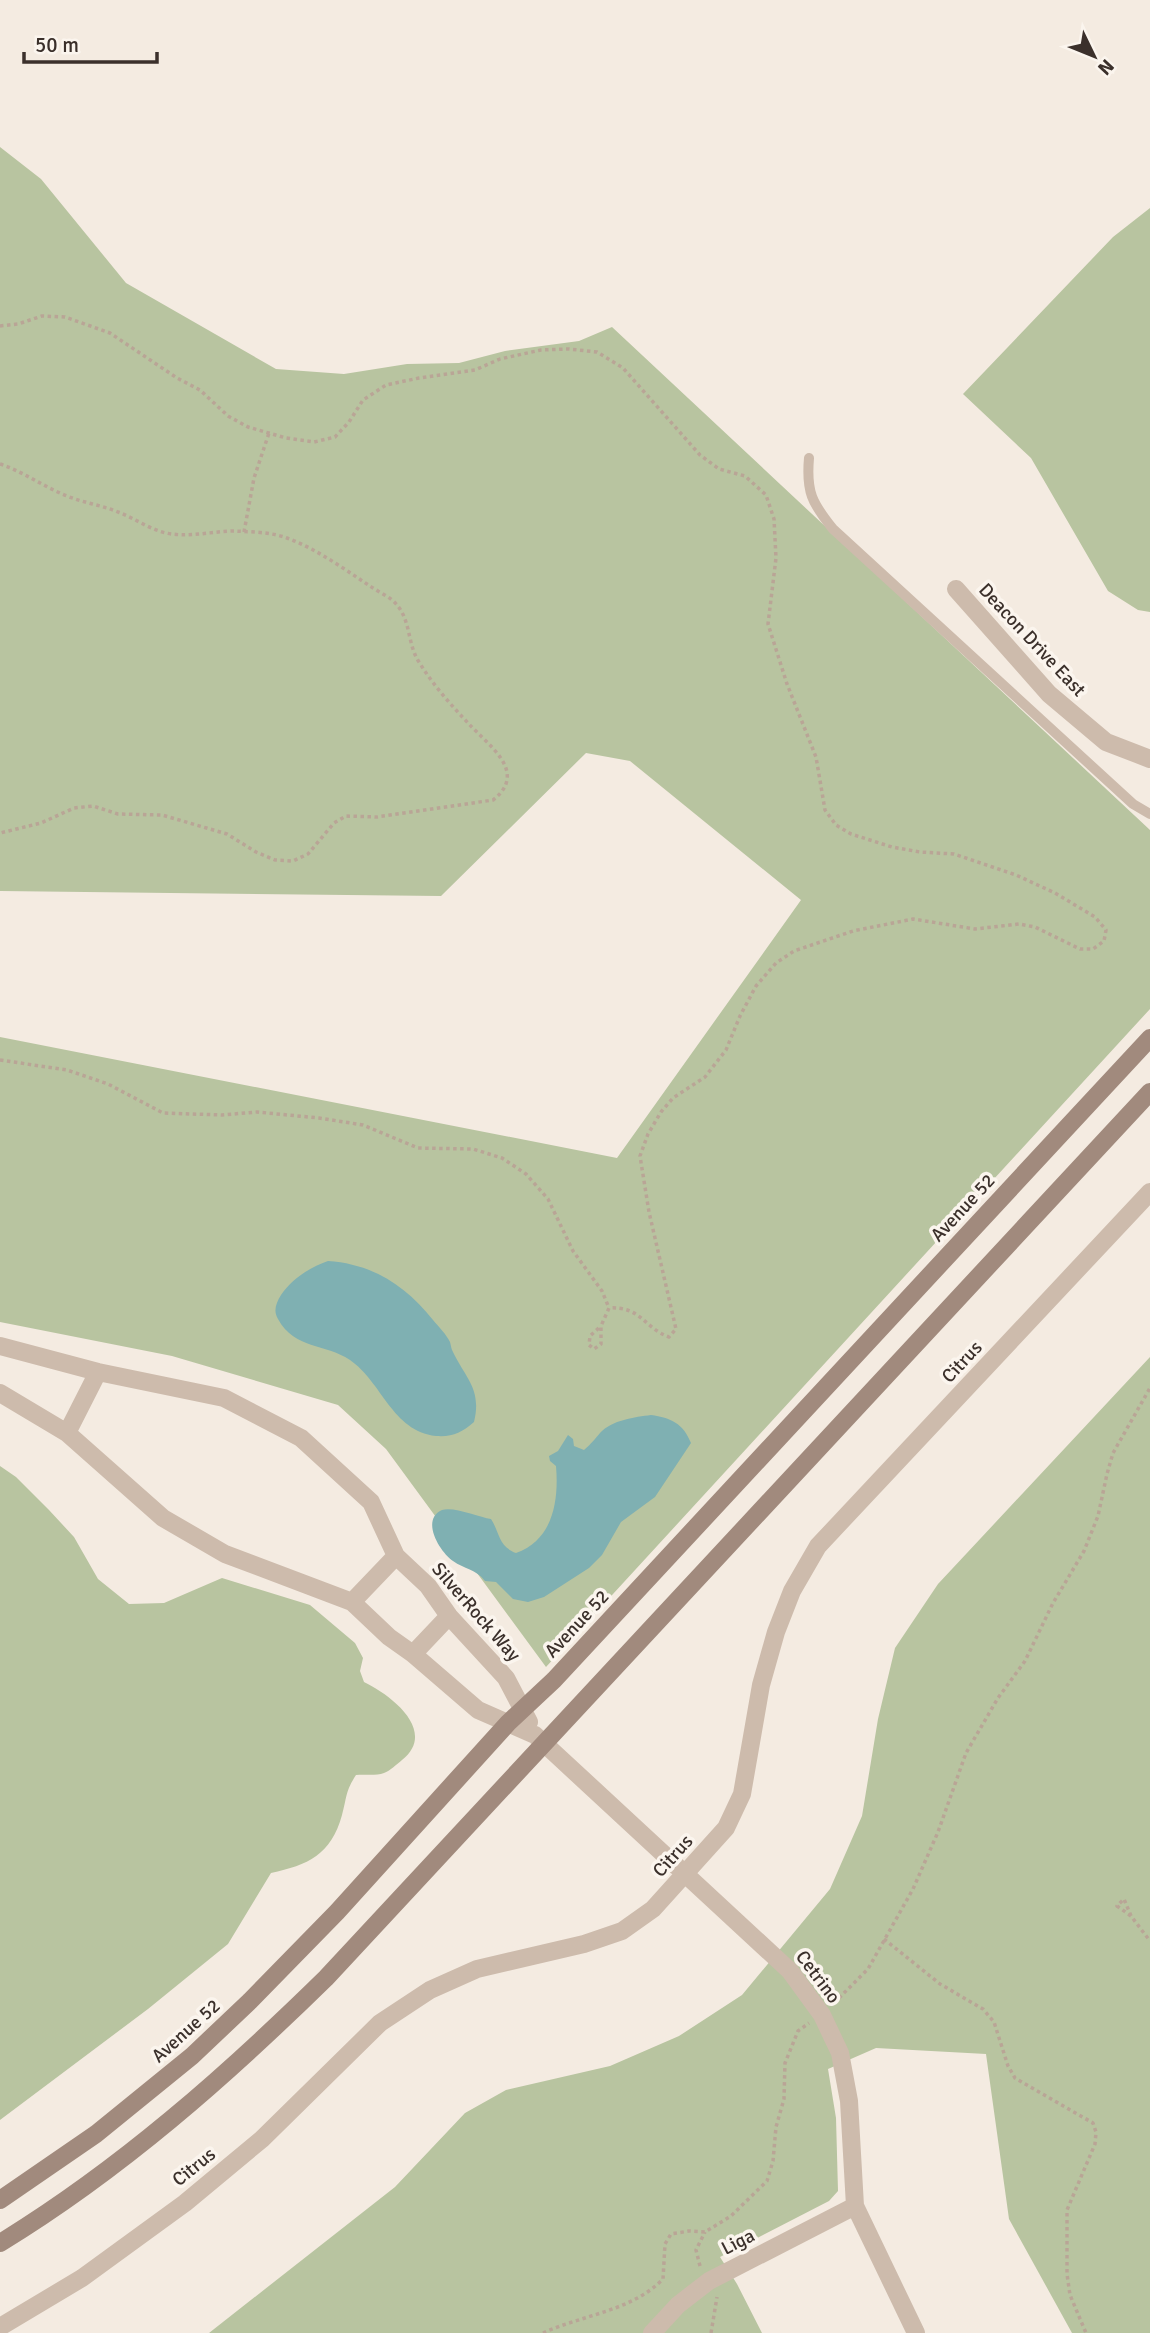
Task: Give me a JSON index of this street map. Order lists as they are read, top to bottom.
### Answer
{
  "streets": {
    "main road": ["Avenue 52"],
    "street": [
      "Deacon Drive East",
      "Citrus",
      "SilverRock Way",
      "Cetrino",
      "Liga"
    ]
  },
  "crossings": [
    ["Avenue 52", "SilverRock Way"],
    ["Citrus", "Cetrino"],
    ["SilverRock Way", "Cetrino"],
    ["Cetrino", "Liga"]
  ],
  "scale_bar": "50 m",
  "north": "bottom right"
}
